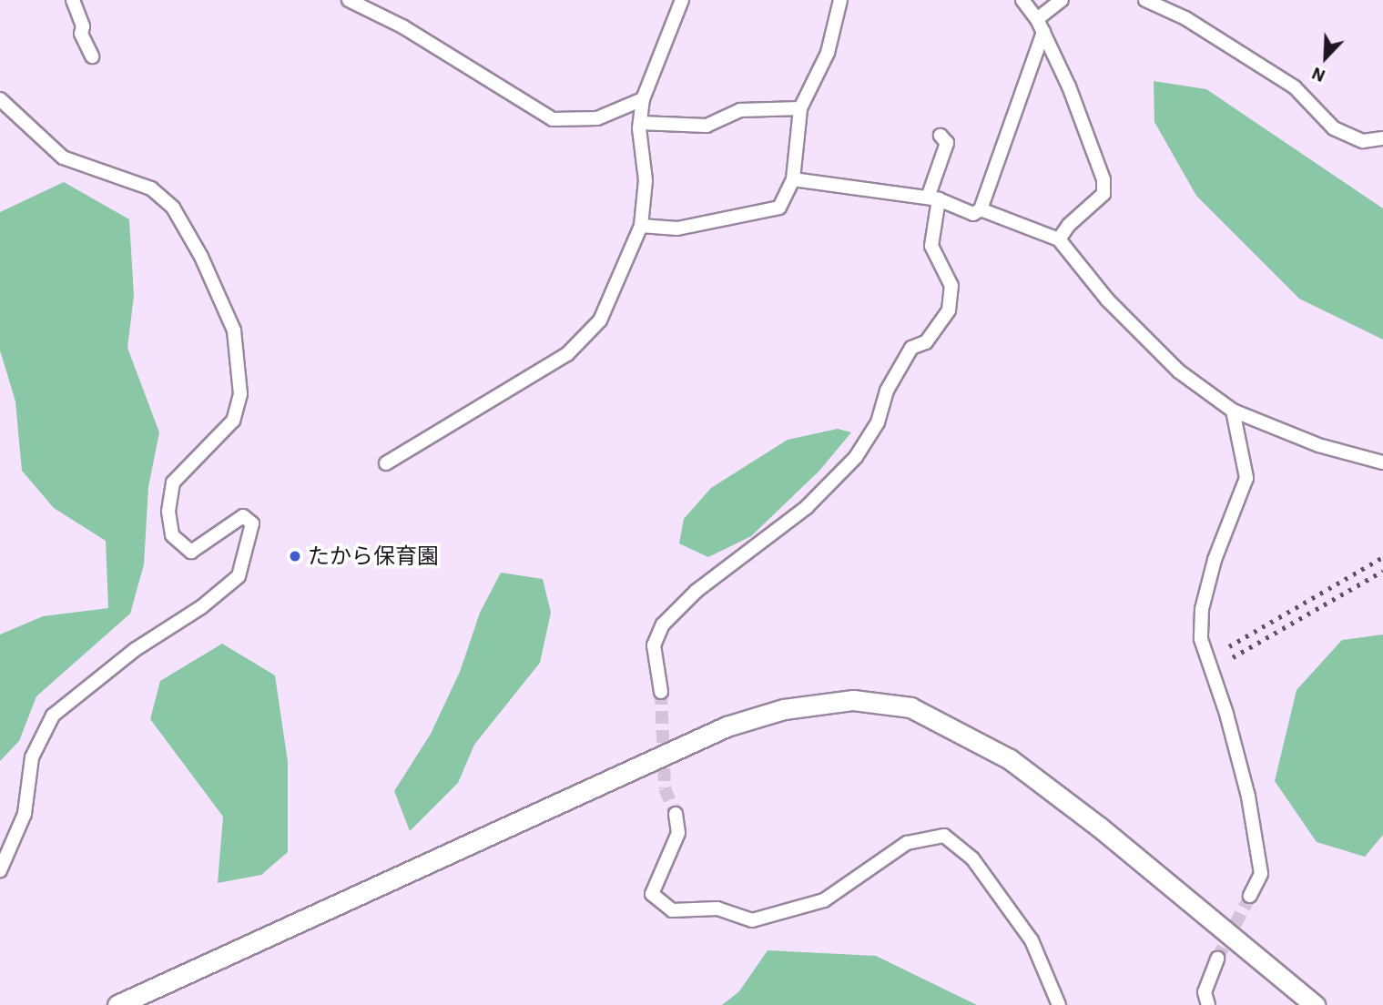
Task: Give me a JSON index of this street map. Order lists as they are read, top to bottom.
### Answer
{
  "places": ["たから保育園"],
  "north": "bottom left"
}
